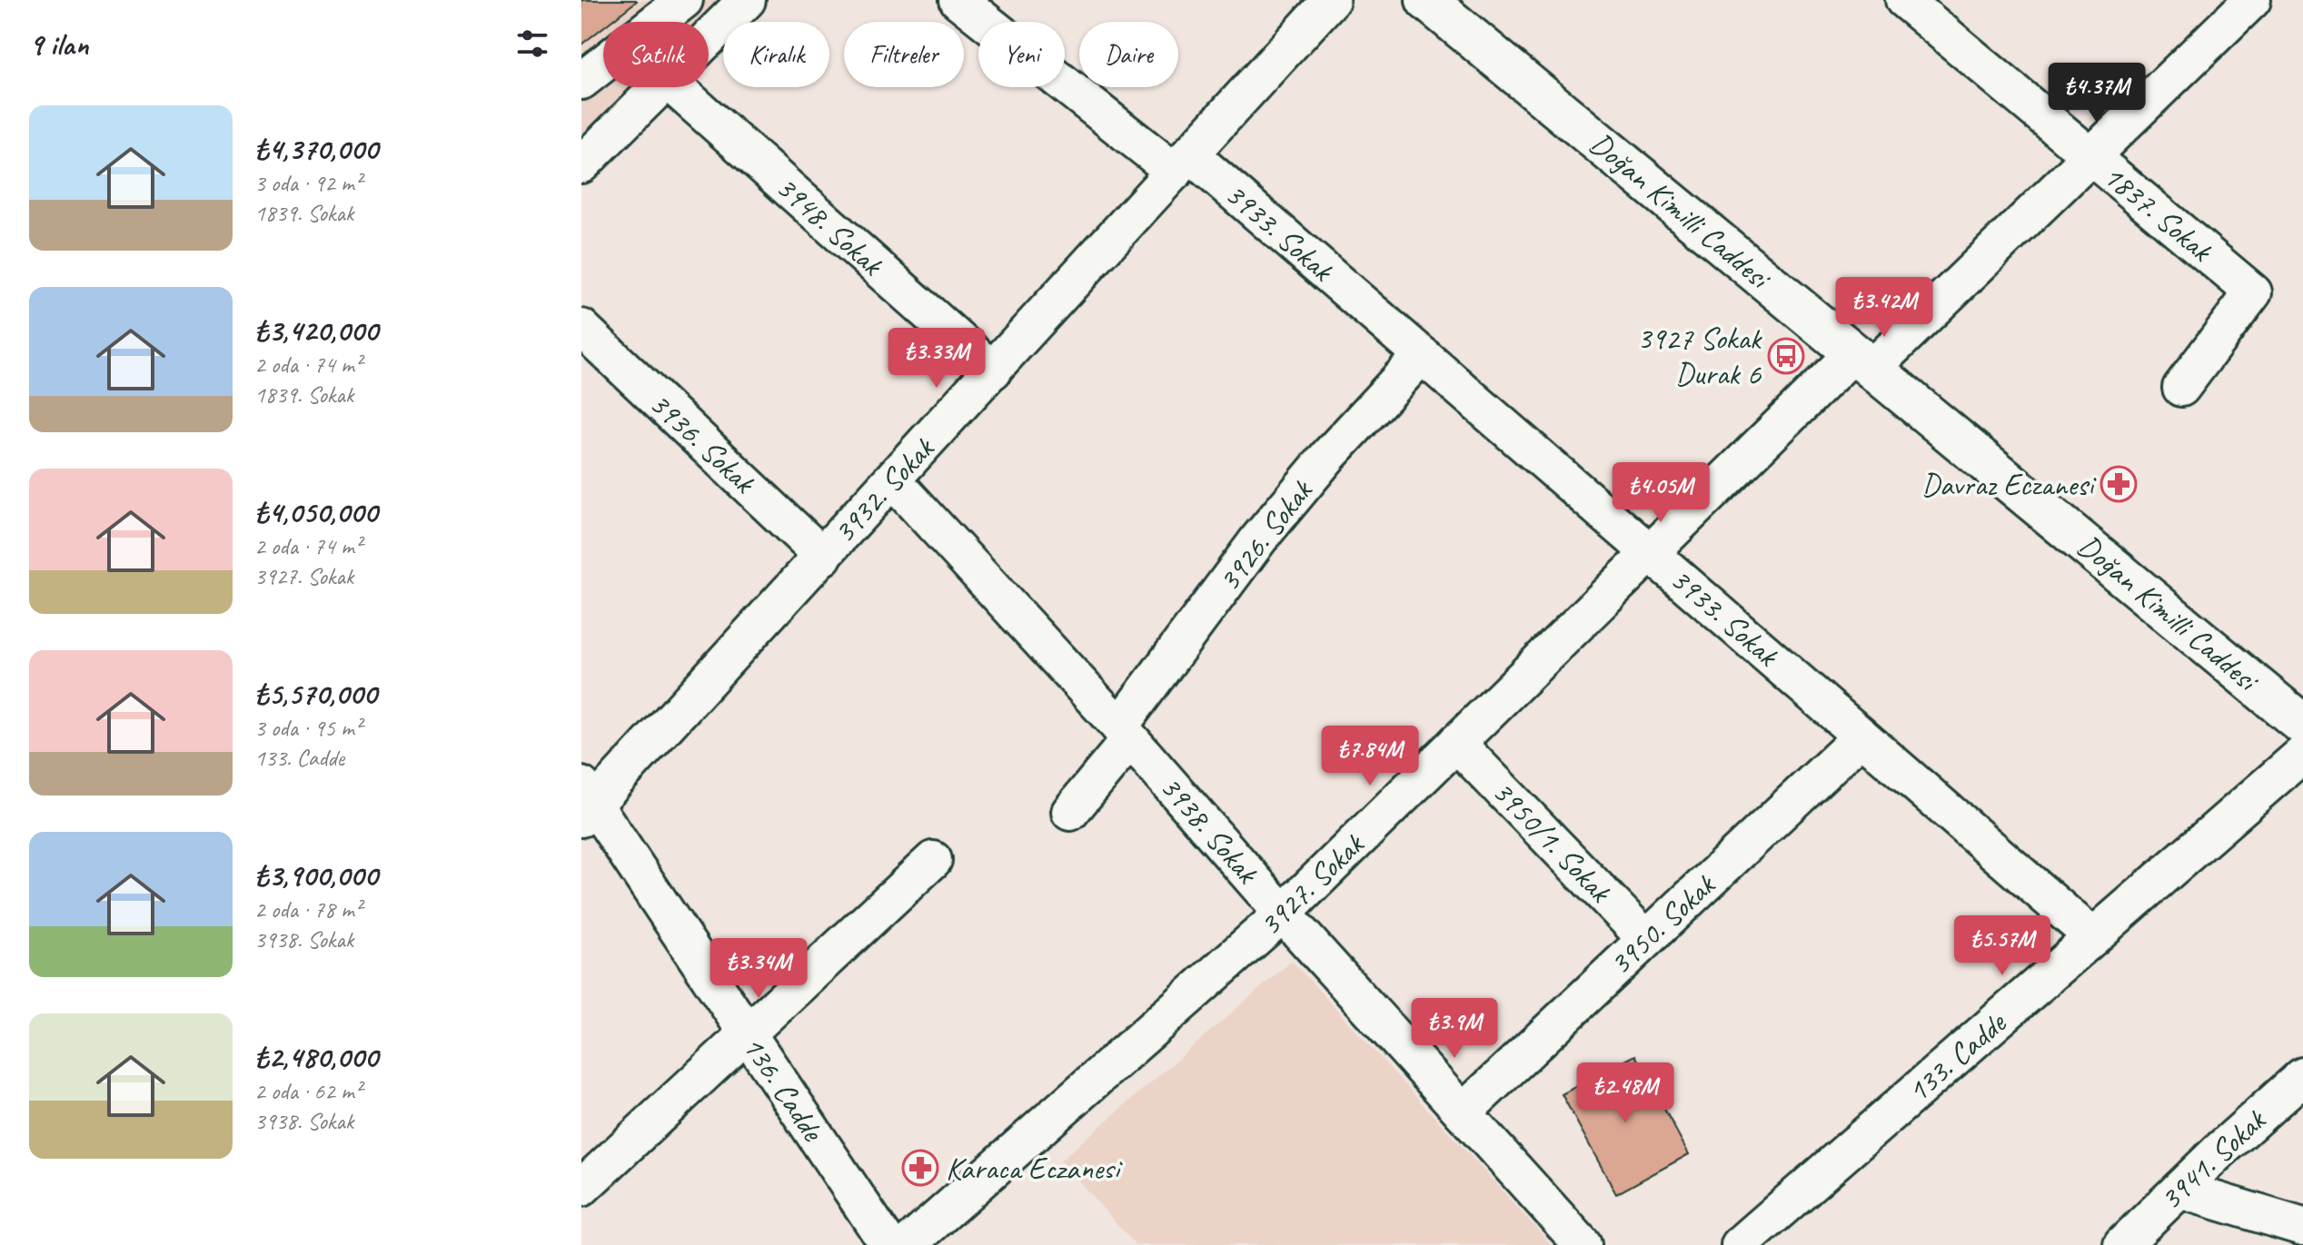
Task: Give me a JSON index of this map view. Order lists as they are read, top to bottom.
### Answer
{
  "streets": {
    "main road": ["Doğan Kimilli Caddesi"],
    "street": [
      "1837. Sokak",
      "3948. Sokak",
      "3933. Sokak",
      "3936. Sokak",
      "3932. Sokak",
      "3926. Sokak",
      "3938. Sokak",
      "3950/1. Sokak",
      "3927. Sokak",
      "3950. Sokak",
      "133. Cadde",
      "136. Cadde",
      "3941. Sokak"
    ]
  },
  "crossings": [
    ["Doğan Kimilli Caddesi", "3927. Sokak"],
    ["1837. Sokak", "3927. Sokak"],
    ["3948. Sokak", "3932. Sokak"],
    ["3933. Sokak", "3932. Sokak"],
    ["3933. Sokak", "3926. Sokak"],
    ["3933. Sokak", "3927. Sokak"],
    ["3933. Sokak", "3950. Sokak"],
    ["3933. Sokak", "133. Cadde"],
    ["3936. Sokak", "3932. Sokak"],
    ["3932. Sokak", "3938. Sokak"],
    ["3932. Sokak", "136. Cadde"],
    ["3926. Sokak", "3938. Sokak"],
    ["3938. Sokak", "3927. Sokak"],
    ["3938. Sokak", "3950. Sokak"],
    ["3950/1. Sokak", "3927. Sokak"],
    ["3950/1. Sokak", "3950. Sokak"]
  ],
  "places": {
    "bus stop": ["3927 Sokak Durak 6"],
    "pharmacy": ["Davraz Eczanesi", "Karaca Eczanesi"]
  },
  "page": {
    "heading": "9 ilan",
    "chip": [
      "Satılık",
      "Kiralık",
      "Filtreler",
      "Yeni",
      "Daire"
    ],
    "price": [
      "₺4.37M",
      "₺3.42M",
      "₺3.33M",
      "₺4.05M",
      "₺7.84M",
      "₺5.57M",
      "₺3.34M",
      "₺3.9M",
      "₺2.48M"
    ],
    "list": [
      {
        "name": "₺4,370,000",
        "note": "3 oda · 92 m² · 1839. Sokak"
      },
      {
        "name": "₺3,420,000",
        "note": "2 oda · 74 m² · 1839. Sokak"
      },
      {
        "name": "₺4,050,000",
        "note": "2 oda · 74 m² · 3927. Sokak"
      },
      {
        "name": "₺5,570,000",
        "note": "3 oda · 95 m² · 133. Cadde"
      },
      {
        "name": "₺3,900,000",
        "note": "2 oda · 78 m² · 3938. Sokak"
      },
      {
        "name": "₺2,480,000",
        "note": "2 oda · 62 m² · 3938. Sokak"
      }
    ]
  }
}
